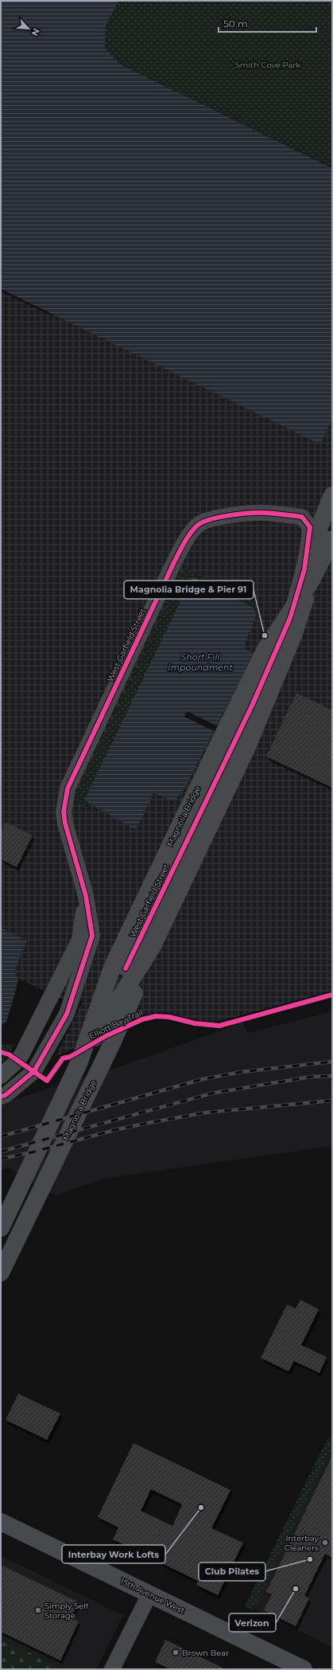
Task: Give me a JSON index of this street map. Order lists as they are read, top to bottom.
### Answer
{
  "streets": {
    "main road": ["Magnolia Bridge", "15th Avenue West"],
    "street": ["West Garfield Street"],
    "cycle path": ["Elliott Bay Trail"]
  },
  "water": ["Short Fill Impoundment"],
  "parks": ["Smith Cove Park"],
  "places": [
    "Magnolia Bridge & Pier 91",
    "Interbay Work Lofts",
    "Interbay Cleaners",
    "Club Pilates",
    "Verizon",
    "Simply Self Storage",
    "Brown Bear"
  ],
  "scale_bar": "50 m",
  "north": "bottom right"
}
